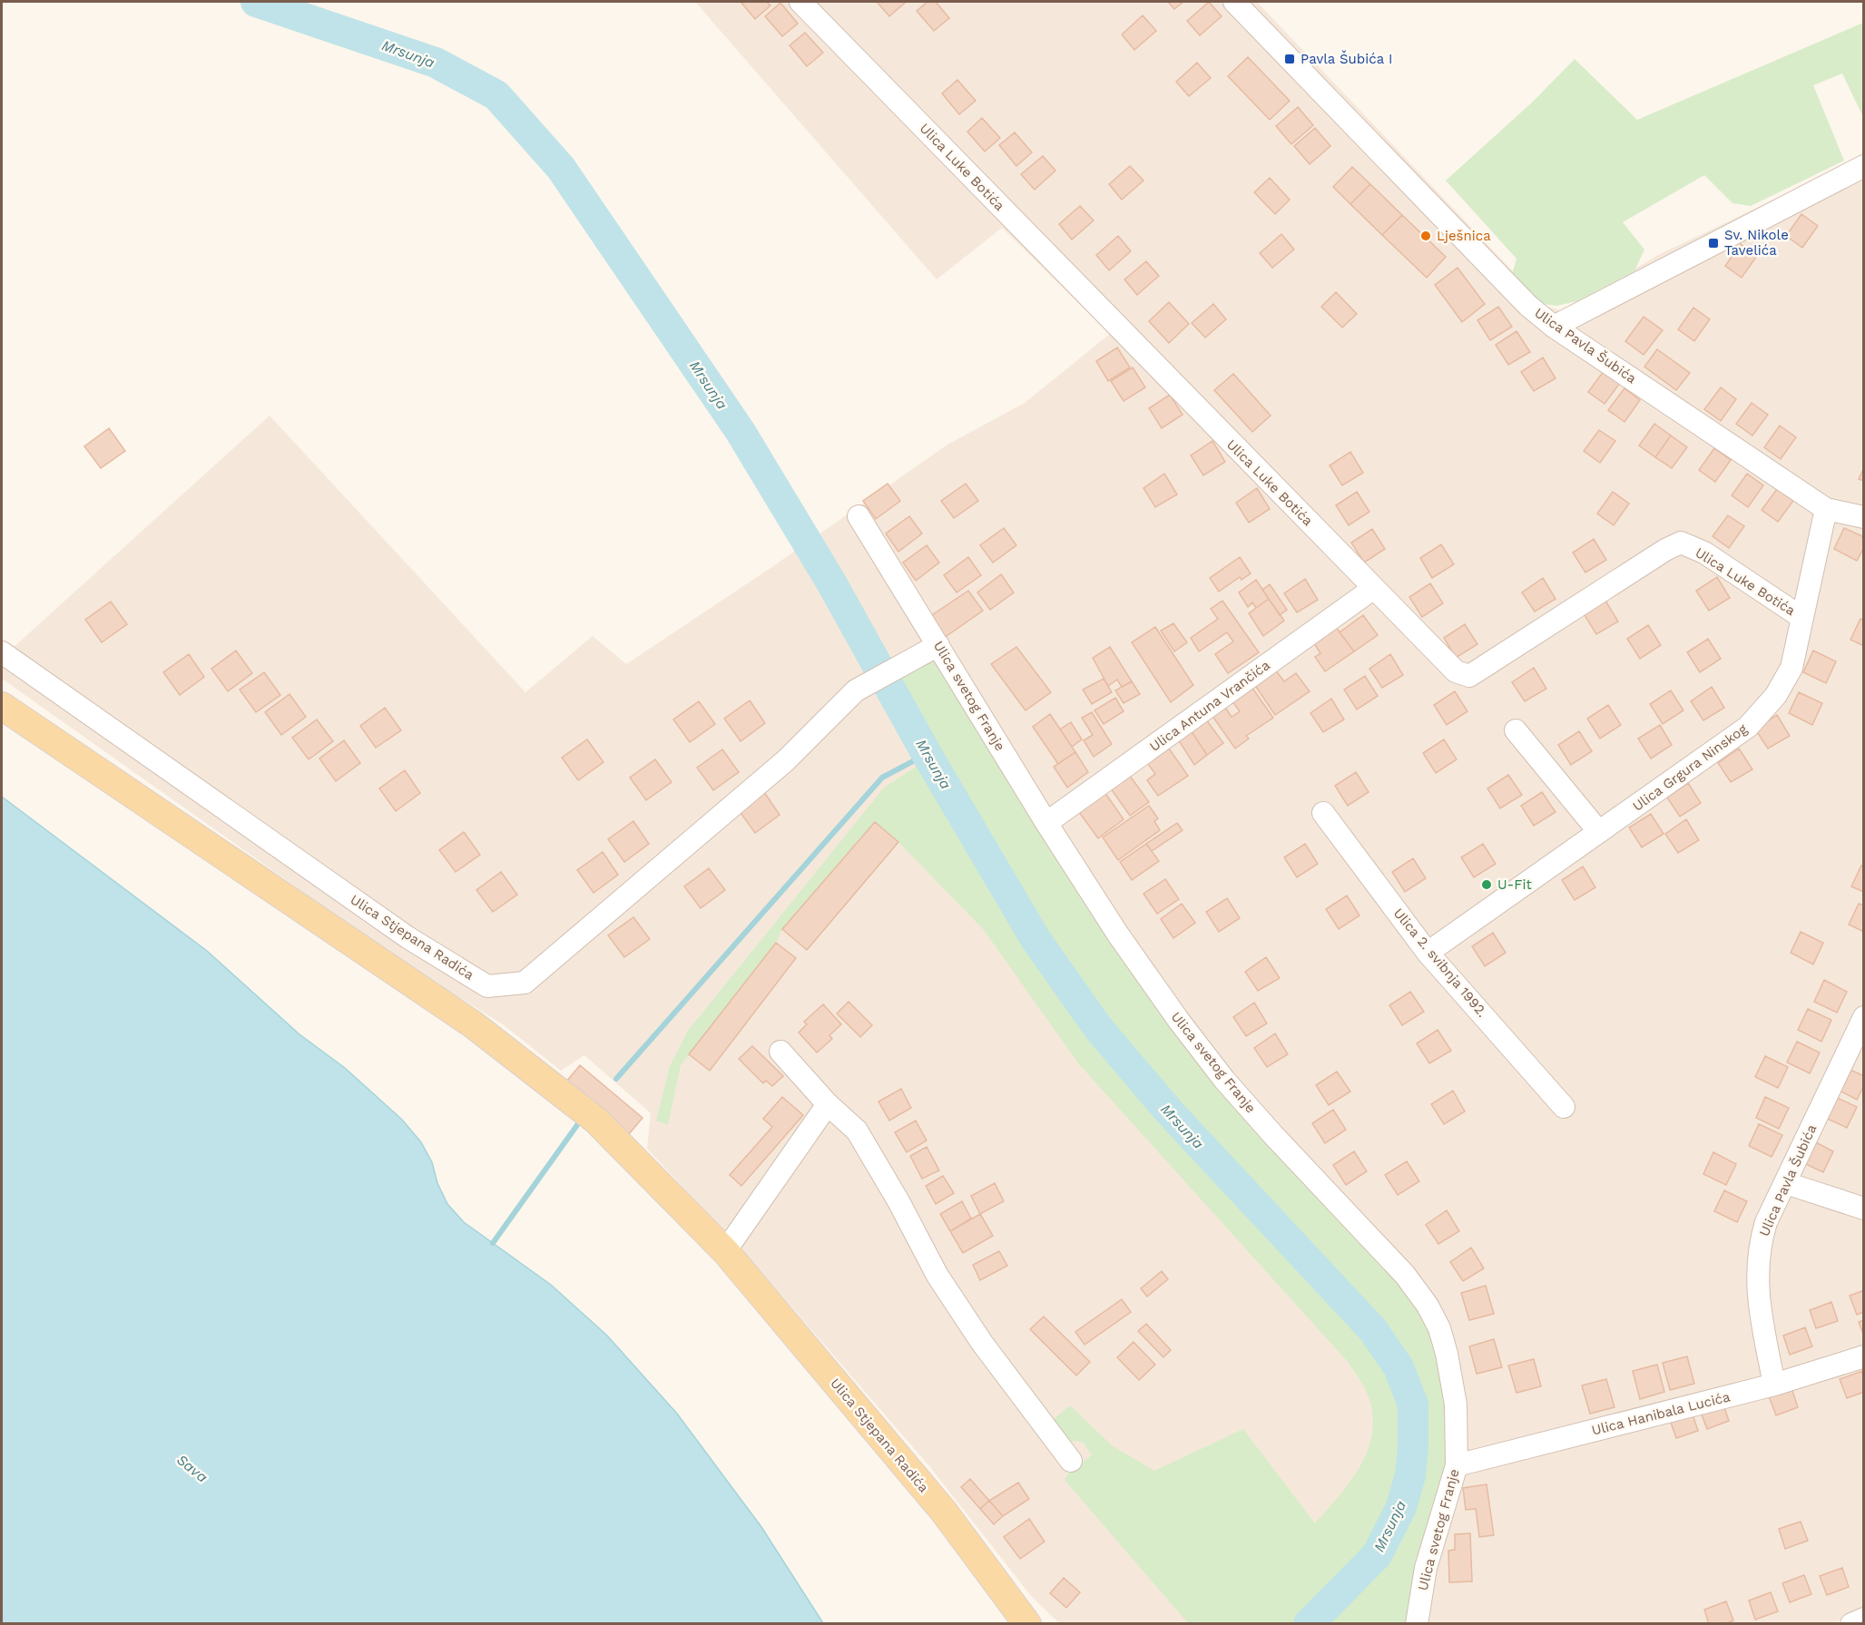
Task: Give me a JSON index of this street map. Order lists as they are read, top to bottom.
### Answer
{
  "streets": {
    "main road": ["Ulica Stjepana Radića"],
    "street": [
      "Ulica Luke Botića",
      "Ulica Pavla Šubića",
      "Ulica svetog Franje",
      "Ulica Antuna Vrančića",
      "Ulica Grgura Ninskog",
      "Ulica 2. svibnja 1992.",
      "Ulica Hanibala Lucića"
    ]
  },
  "crossings": [
    ["Ulica Luke Botića", "Ulica Antuna Vrančića"],
    ["Ulica Luke Botića", "Ulica Grgura Ninskog"],
    ["Ulica Pavla Šubića", "Ulica Grgura Ninskog"],
    ["Ulica Pavla Šubića", "Ulica Hanibala Lucića"],
    ["Ulica svetog Franje", "Ulica Antuna Vrančića"],
    ["Ulica svetog Franje", "Ulica Stjepana Radića"],
    ["Ulica svetog Franje", "Ulica Hanibala Lucića"],
    ["Ulica Grgura Ninskog", "Ulica 2. svibnja 1992."]
  ],
  "water": ["Mrsunja", "Sava"],
  "places": {
    "transit": ["Pavla Šubića I", "Sv. Nikole Tavelića"],
    "other": ["Lješnica", "U-Fit"]
  }
}
